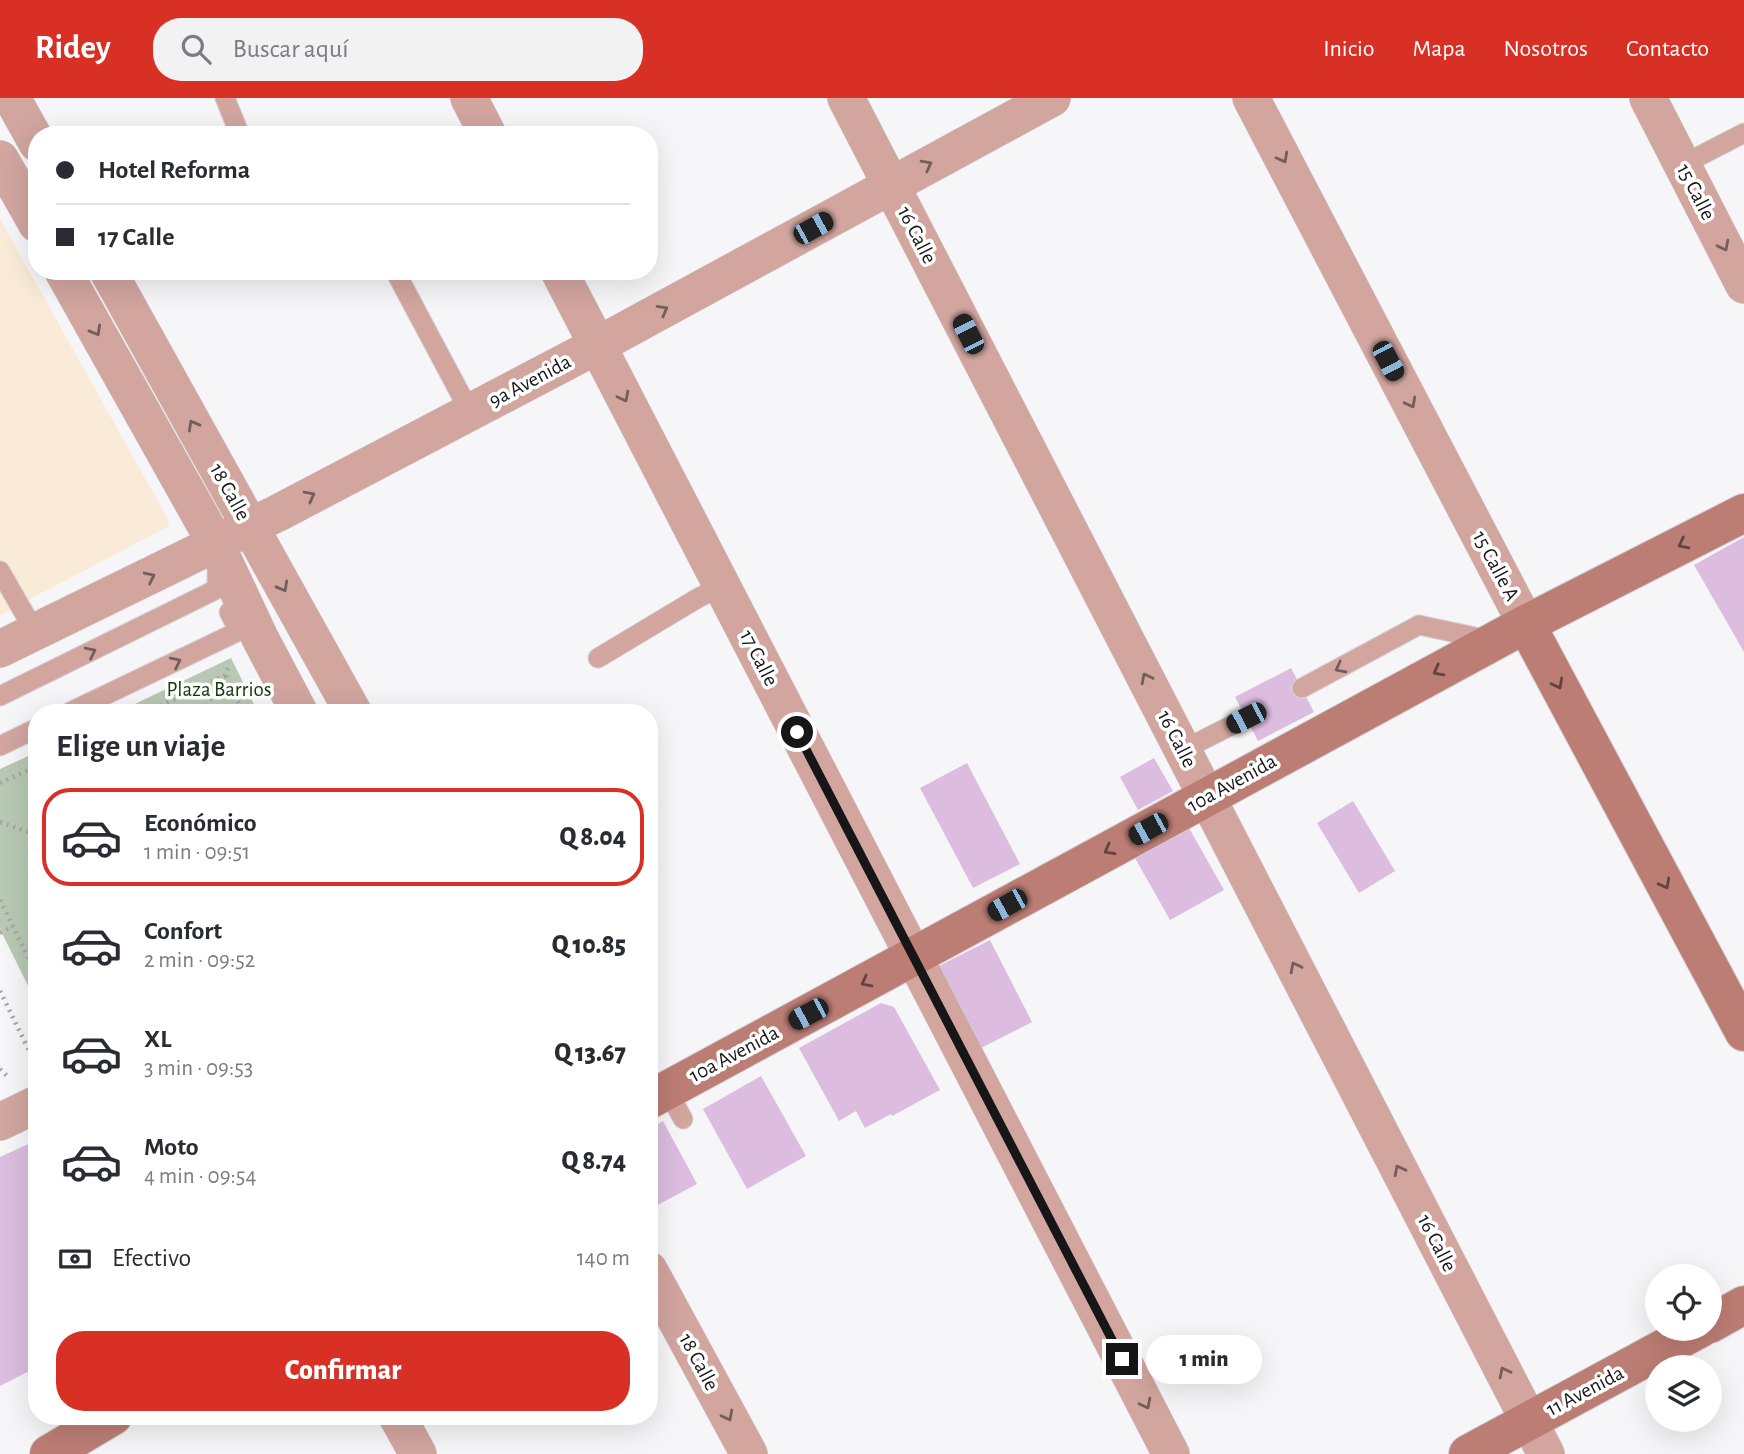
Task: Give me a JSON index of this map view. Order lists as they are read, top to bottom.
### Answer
{
  "streets": {
    "main road": ["15 Calle A", "10a Avenida", "11 Avenida"],
    "street": [
      "15 Calle",
      "16 Calle",
      "9a Avenida",
      "18 Calle",
      "17 Calle"
    ]
  },
  "crossings": [
    ["16 Calle", "9a Avenida"],
    ["16 Calle", "10a Avenida"],
    ["16 Calle", "11 Avenida"],
    ["9a Avenida", "18 Calle"],
    ["9a Avenida", "17 Calle"],
    ["15 Calle A", "10a Avenida"],
    ["17 Calle", "10a Avenida"]
  ],
  "one_way": [
    "15 Calle",
    "16 Calle",
    "9a Avenida",
    "15 Calle A",
    "17 Calle",
    "10a Avenida"
  ],
  "parks": ["Plaza Barrios"],
  "page": {
    "header": "Ridey",
    "search": "Buscar aquí",
    "nav": [
      "Inicio",
      "Mapa",
      "Nosotros",
      "Contacto"
    ],
    "banner": ["Hotel Reforma", "17 Calle"],
    "heading": "Elige un viaje",
    "list": [
      {
        "name": "Económico",
        "note": "1 min · 09:51",
        "value": "Q 8.04"
      },
      {
        "name": "Confort",
        "note": "2 min · 09:52",
        "value": "Q 10.85"
      },
      {
        "name": "XL",
        "note": "3 min · 09:53",
        "value": "Q 13.67"
      },
      {
        "name": "Moto",
        "note": "4 min · 09:54",
        "value": "Q 8.74"
      }
    ],
    "pay": ["Efectivo", "140 m"],
    "buttons": "Confirmar",
    "bubble": "1 min"
  }
}
